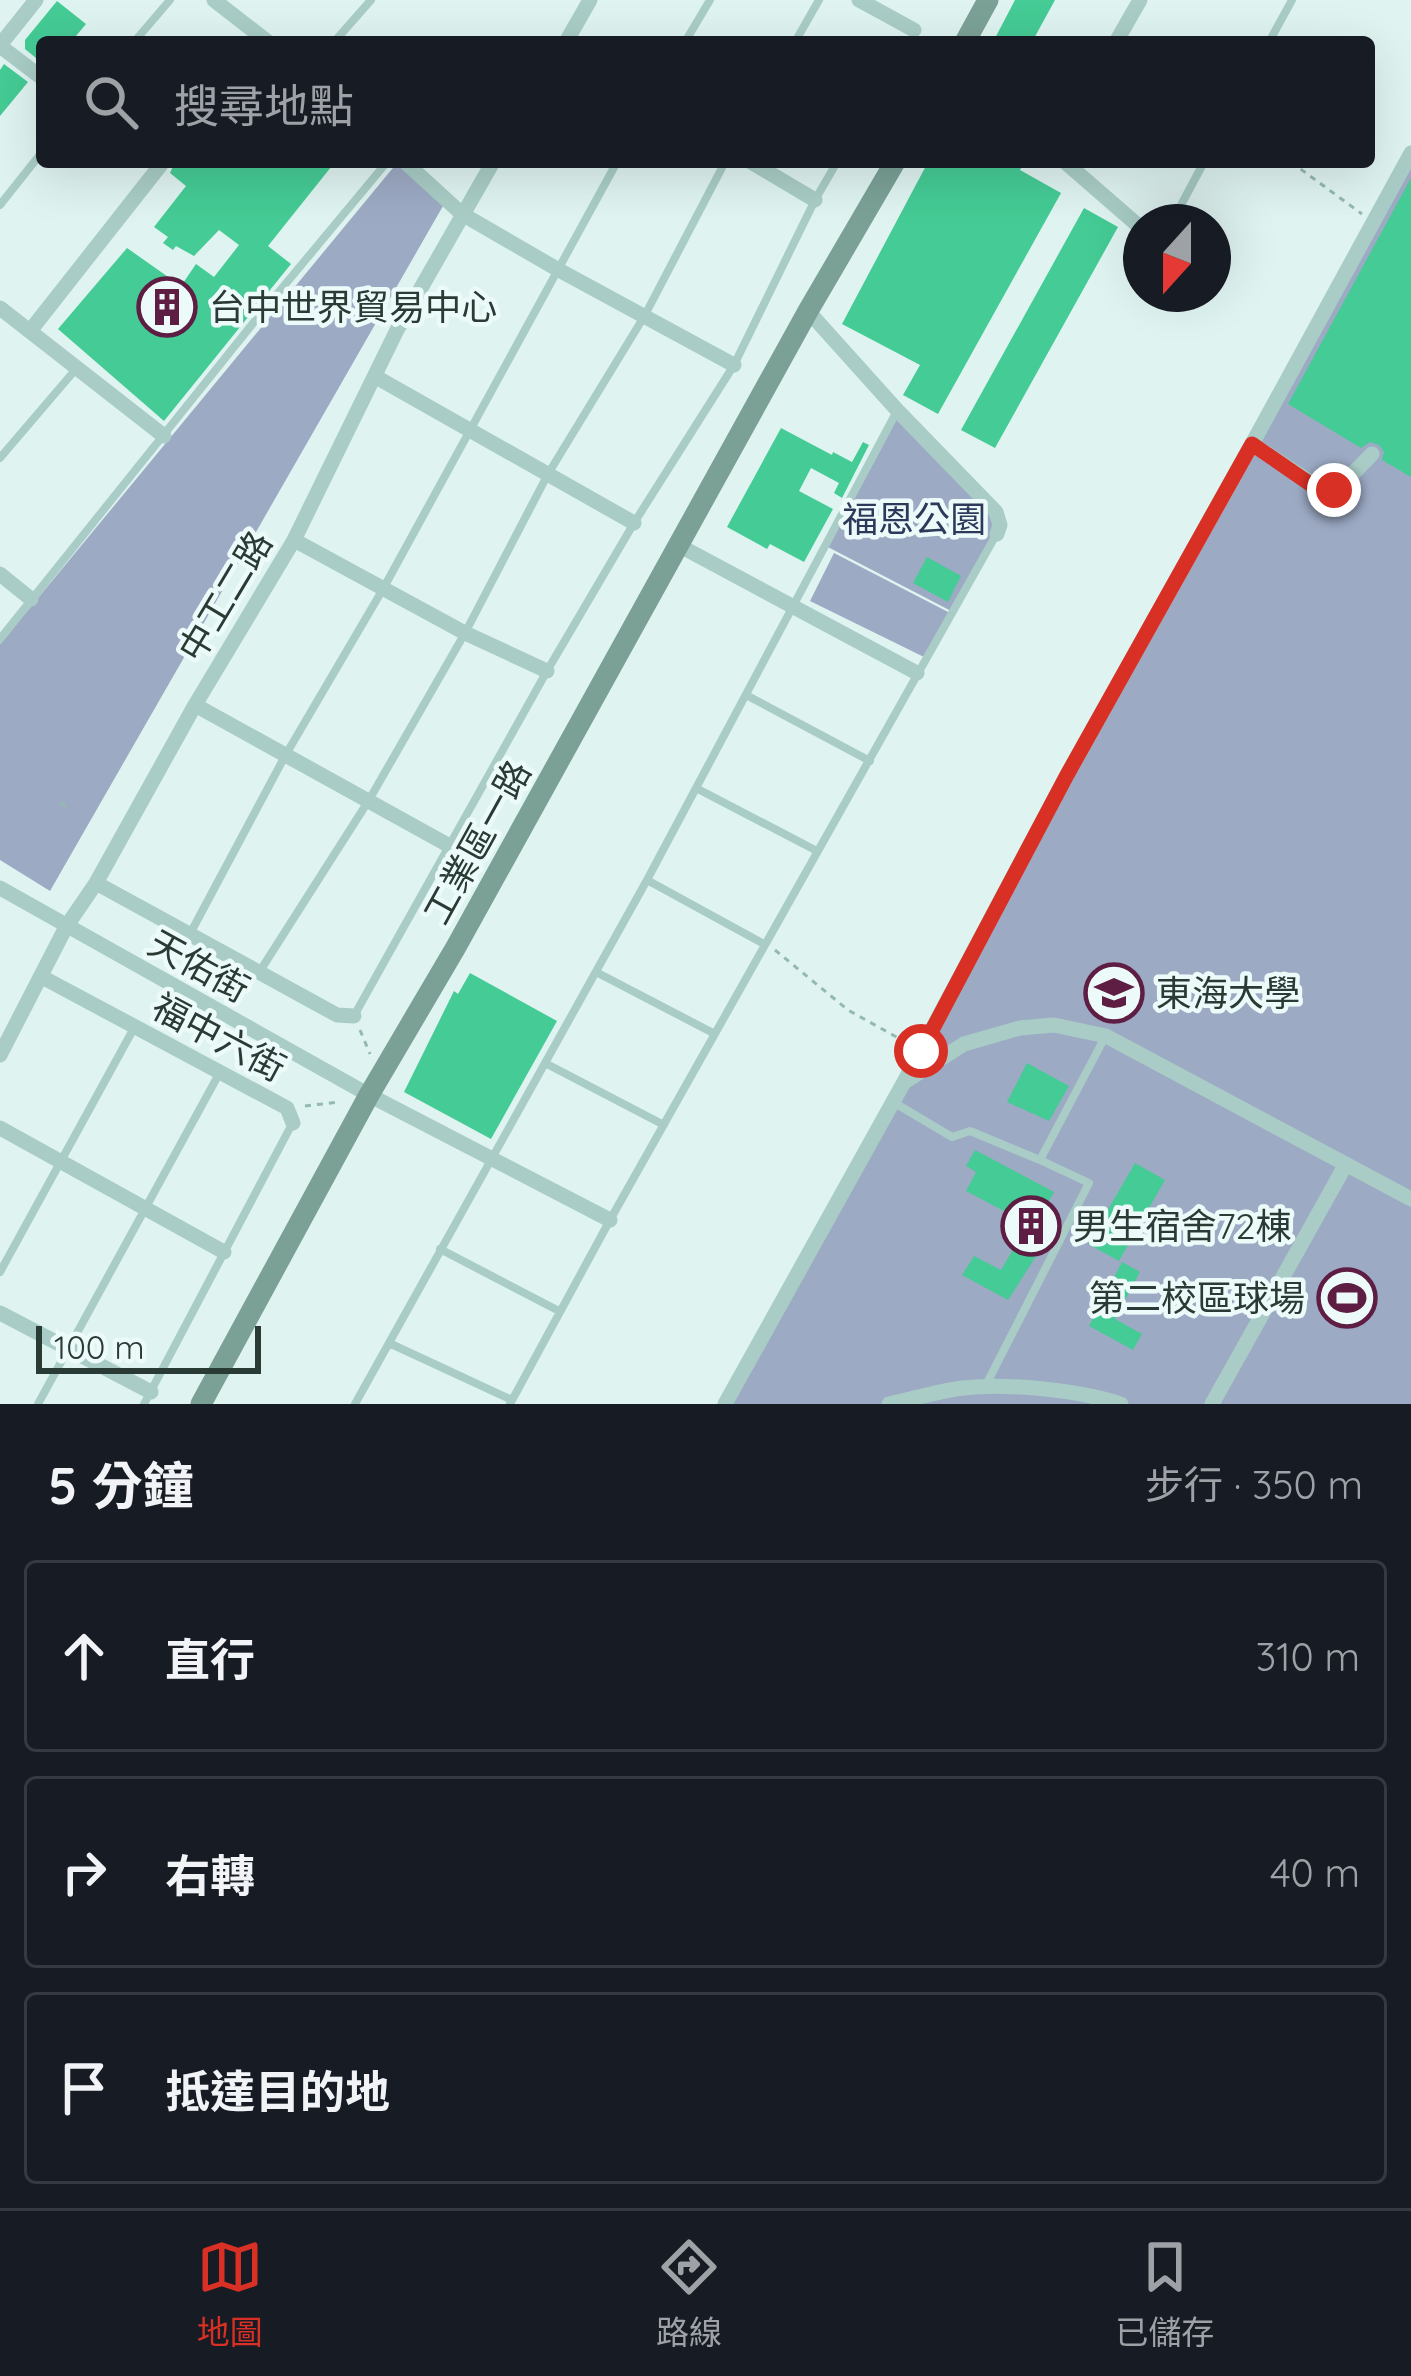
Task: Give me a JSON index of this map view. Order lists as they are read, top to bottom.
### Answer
{
  "streets": {
    "street": [
      "中工二路",
      "工業區一路",
      "天佑街",
      "福中六街"
    ]
  },
  "crossings": [
    ["中工二路", "天佑街"],
    ["中工二路", "福中六街"],
    ["工業區一路", "天佑街"]
  ],
  "parks": ["福恩公園"],
  "places": {
    "building": ["台中世界貿易中心", "男生宿舍72棟"],
    "school or university": ["東海大學"],
    "sports": ["第二校區球場"]
  },
  "scale_bar": "100 m",
  "north": "bottom",
  "page": {
    "search": "搜尋地點",
    "scale": "100 m",
    "heading": ["5 分鐘", "步行 · 350 m"],
    "list": [
      ["直行", "310 m"],
      ["右轉", "40 m"],
      "抵達目的地"
    ],
    "nav": ["地圖", "路線", "已儲存"]
  }
}
